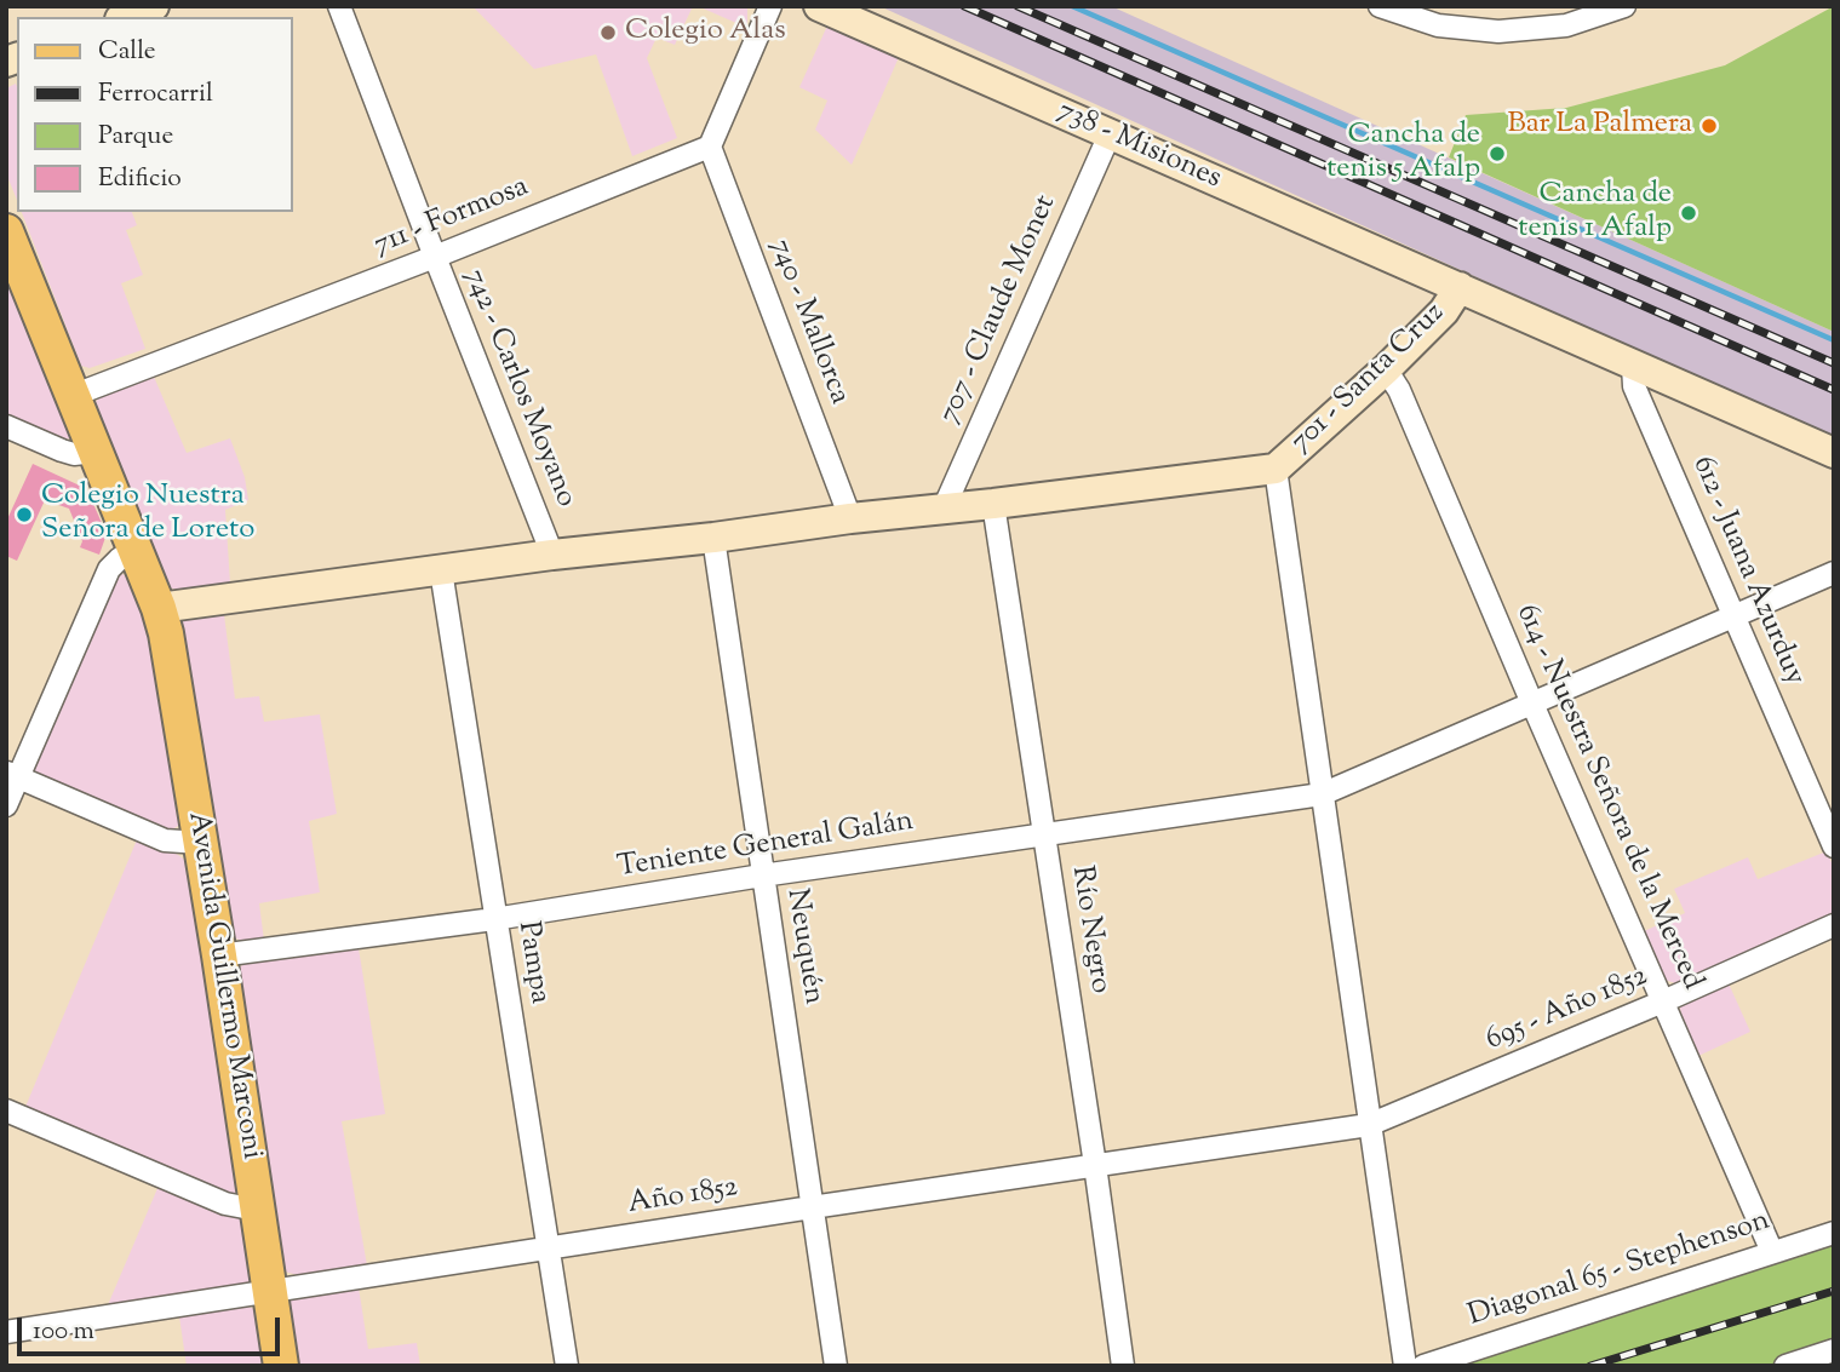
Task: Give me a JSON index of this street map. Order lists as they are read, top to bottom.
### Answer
{
  "streets": {
    "main road": ["Avenida Guillermo Marconi"],
    "street": [
      "738 - Misiones",
      "711 - Formosa",
      "707 - Claude Monet",
      "740 - Mallorca",
      "701 - Santa Cruz",
      "742 - Carlos Moyano",
      "612 - Juana Azurduy",
      "614 - Nuestra Señora de la Merced",
      "Teniente General Galán",
      "Río Negro",
      "Neuquén",
      "Pampa",
      "695 - Año 1852",
      "Año 1852",
      "Diagonal 65 - Stephenson"
    ]
  },
  "crossings": [
    ["738 - Misiones", "707 - Claude Monet"],
    ["738 - Misiones", "701 - Santa Cruz"],
    ["738 - Misiones", "612 - Juana Azurduy"],
    ["711 - Formosa", "740 - Mallorca"],
    ["711 - Formosa", "742 - Carlos Moyano"],
    ["711 - Formosa", "Avenida Guillermo Marconi"],
    ["701 - Santa Cruz", "614 - Nuestra Señora de la Merced"],
    ["612 - Juana Azurduy", "Teniente General Galán"],
    ["614 - Nuestra Señora de la Merced", "Teniente General Galán"],
    ["614 - Nuestra Señora de la Merced", "695 - Año 1852"],
    ["614 - Nuestra Señora de la Merced", "Diagonal 65 - Stephenson"],
    ["Teniente General Galán", "Río Negro"],
    ["Teniente General Galán", "Neuquén"],
    ["Teniente General Galán", "Pampa"],
    ["Teniente General Galán", "Avenida Guillermo Marconi"],
    ["Río Negro", "Año 1852"],
    ["Neuquén", "Año 1852"],
    ["Pampa", "Año 1852"],
    ["Avenida Guillermo Marconi", "Año 1852"],
    ["695 - Año 1852", "Año 1852"]
  ],
  "places": [
    "Colegio Alas",
    "Bar La Palmera",
    "Cancha de tenis 5 Afalp",
    "Cancha de tenis 1 Afalp",
    "Colegio Nuestra Señora de Loreto"
  ],
  "legend": [
    "Calle",
    "Ferrocarril",
    "Parque",
    "Edificio"
  ],
  "scale_bar": "100 m"
}
